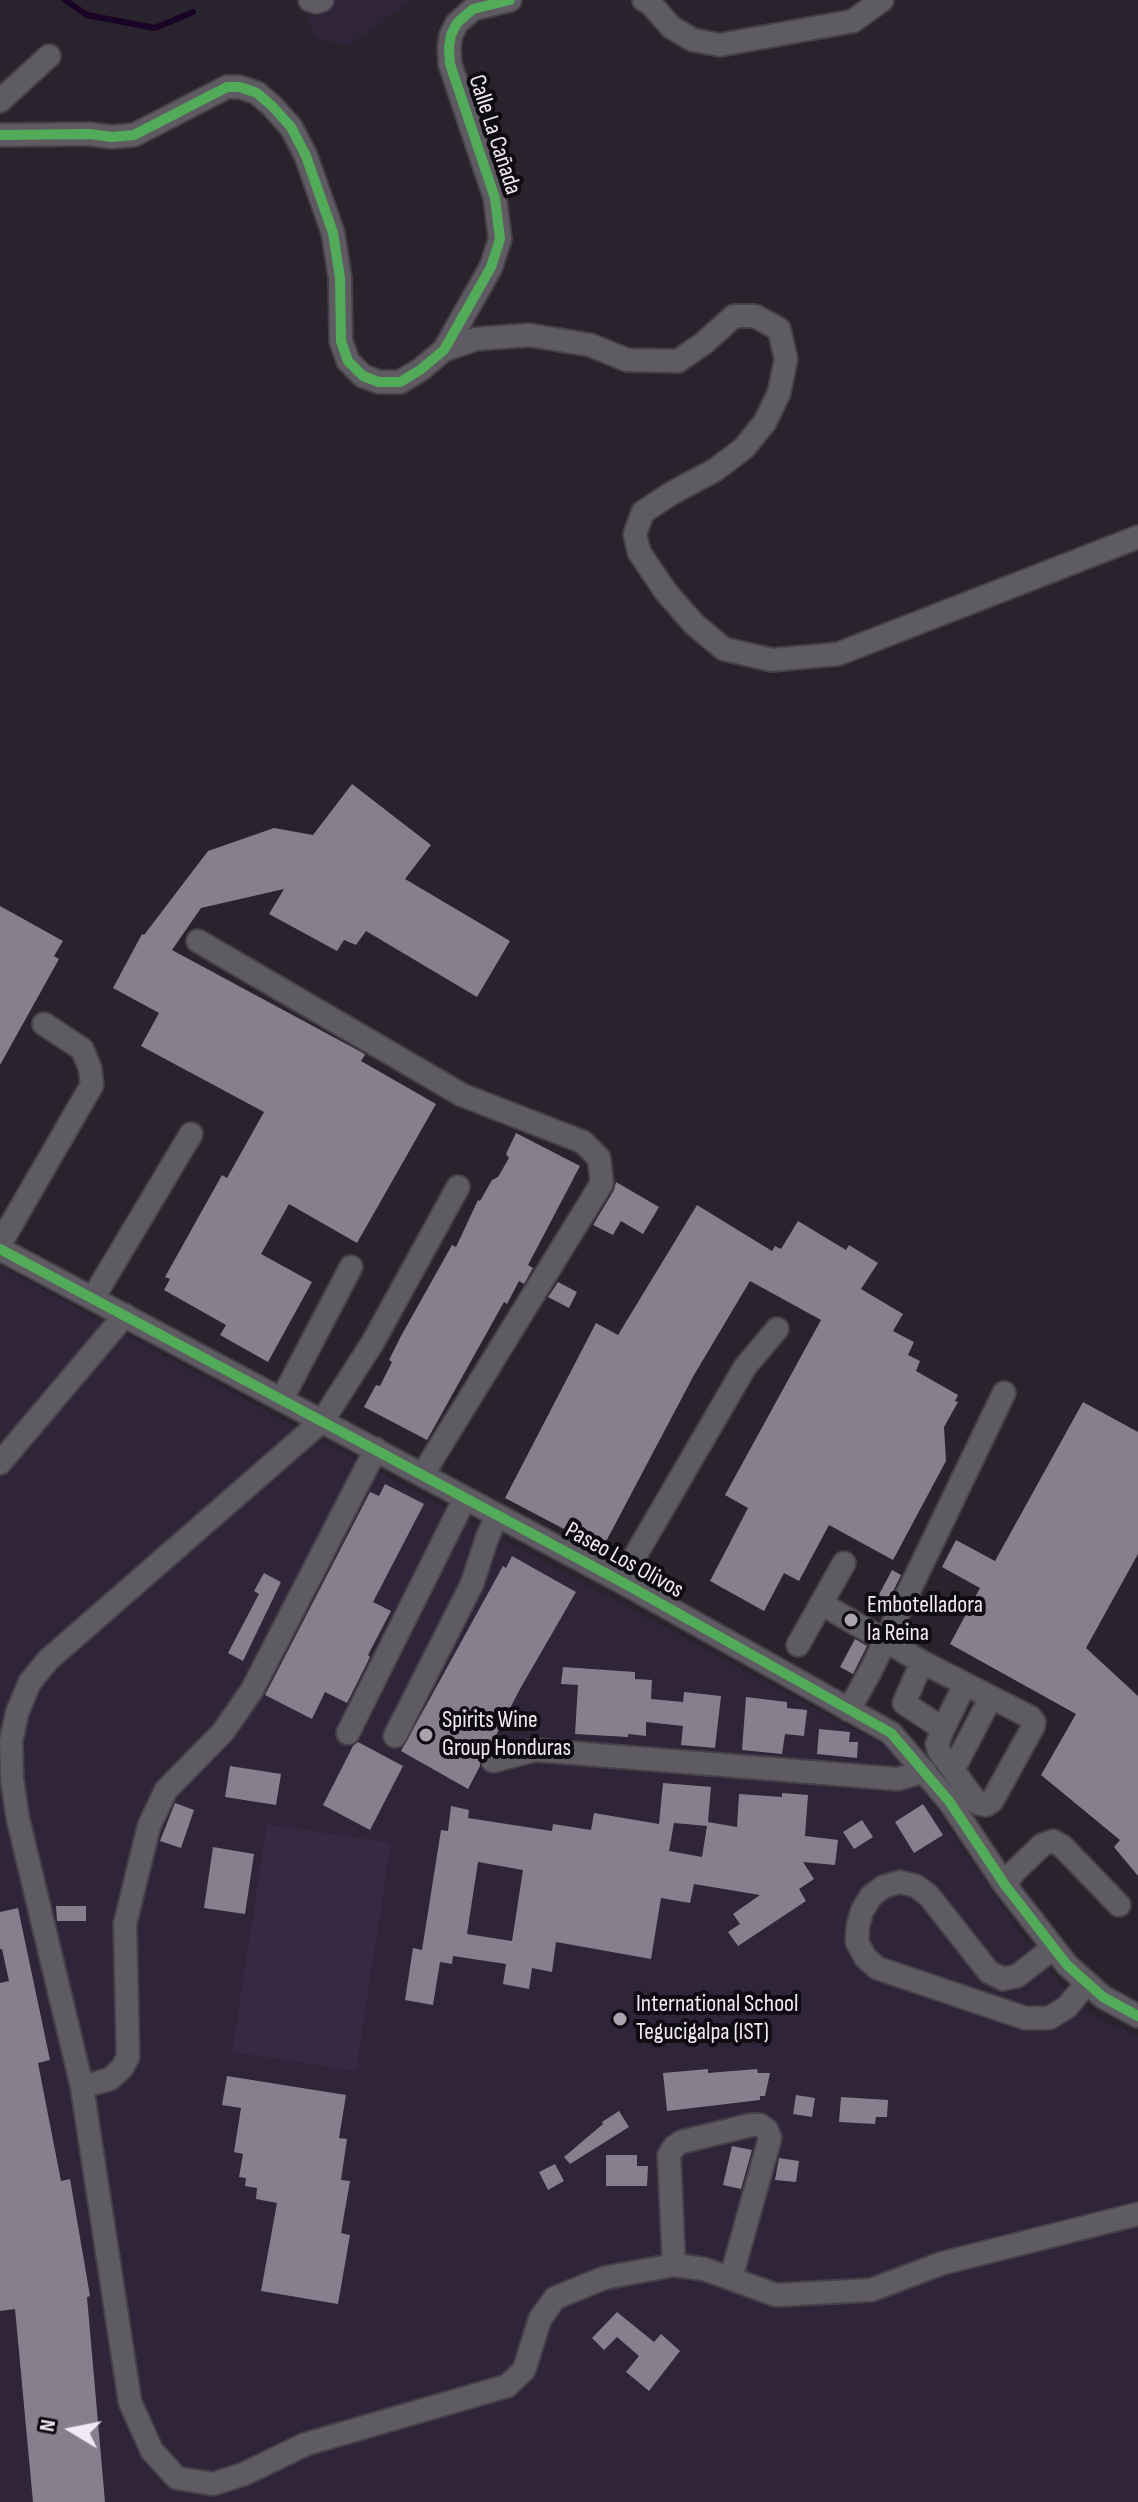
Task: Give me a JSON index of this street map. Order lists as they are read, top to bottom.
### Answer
{
  "streets": {
    "street": ["Calle La Cañada", "Paseo Los Olivos"]
  },
  "places": ["Embotelladora la Reina", "Spirits Wine Group Honduras", "International School Tegucigalpa (IST)"],
  "north": "left"
}
